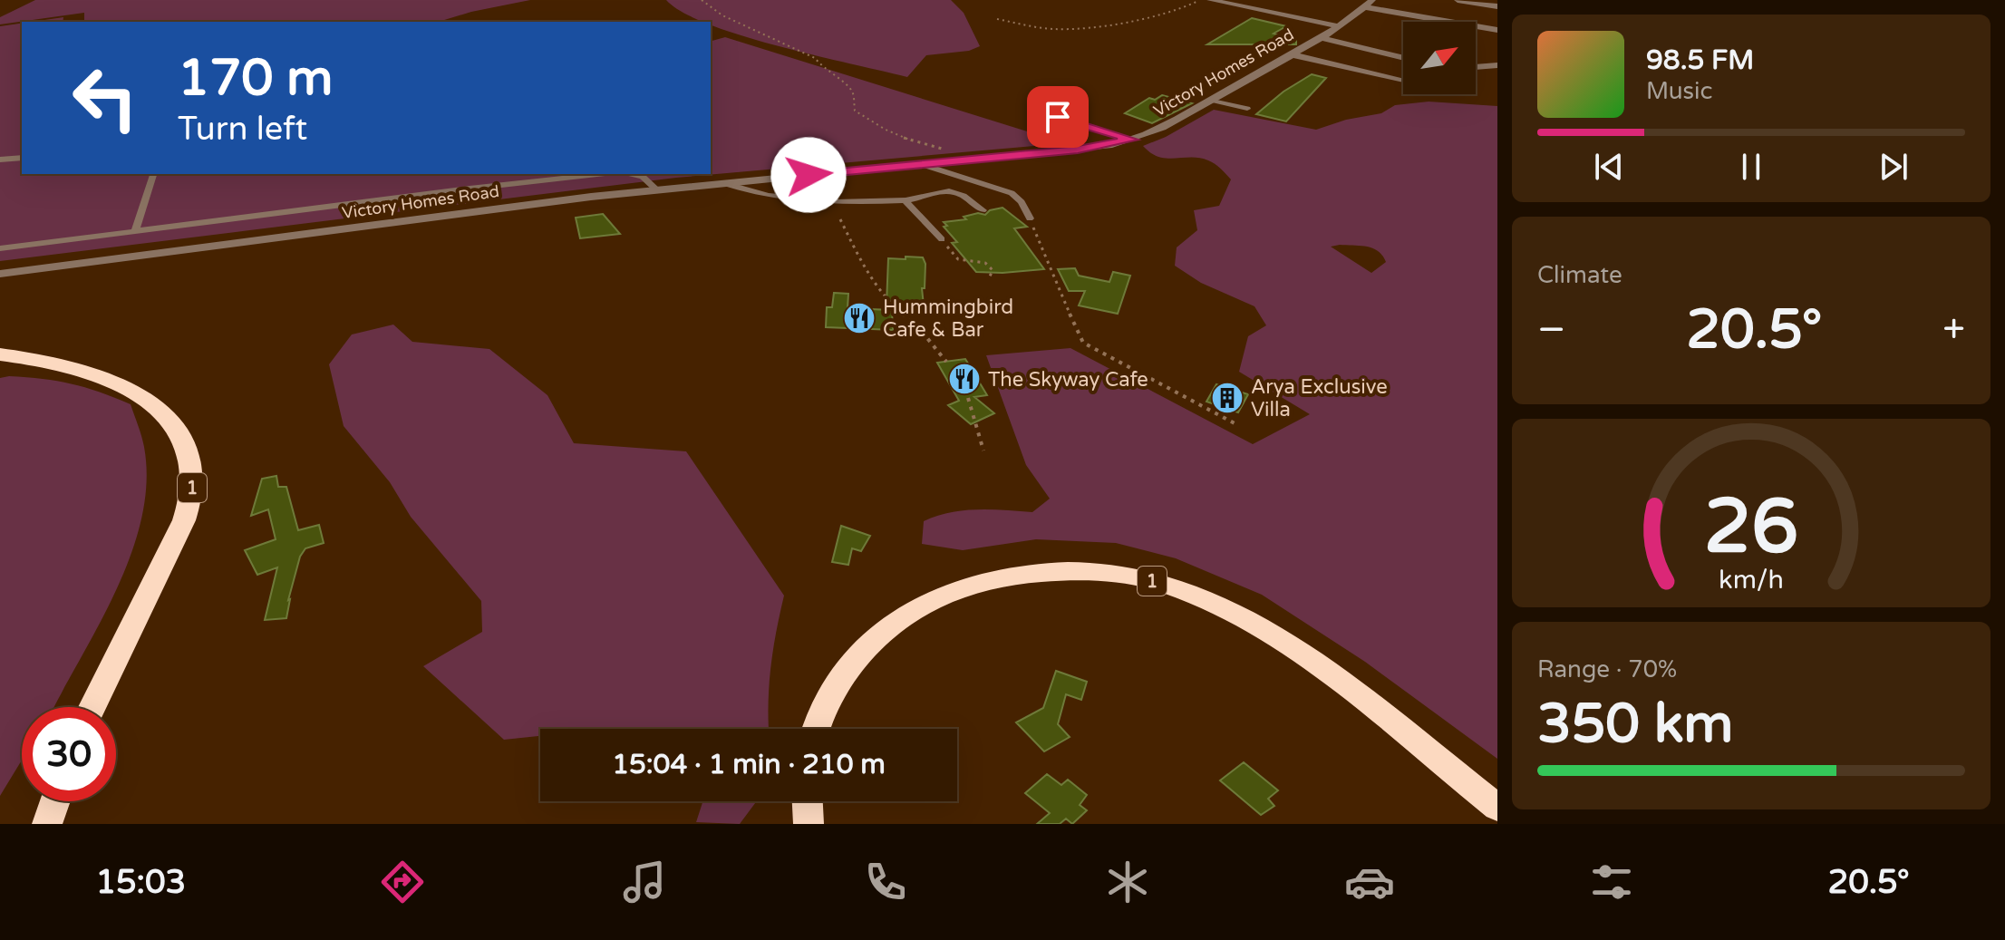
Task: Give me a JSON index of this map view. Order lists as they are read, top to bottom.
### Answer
{
  "streets": {
    "highway": ["1"],
    "street": ["Victory Homes Road"]
  },
  "places": {
    "restaurant": ["Hummingbird Cafe & Bar", "The Skyway Cafe"],
    "building": ["Arya Exclusive Villa"]
  },
  "north": "top right",
  "page": {
    "turn": ["170 m", "Turn left"],
    "song": ["98.5 FM", "Music"],
    "tile": [
      "Climate",
      ["Range · 70%", "350 km"]
    ],
    "heat": ["−", "20.5°", "+"],
    "limit": "30",
    "trip": "15:04 · 1 min · 210 m",
    "tabs": ["15:03", "20.5°"],
    "gauge": ["26", "km/h"]
  }
}
